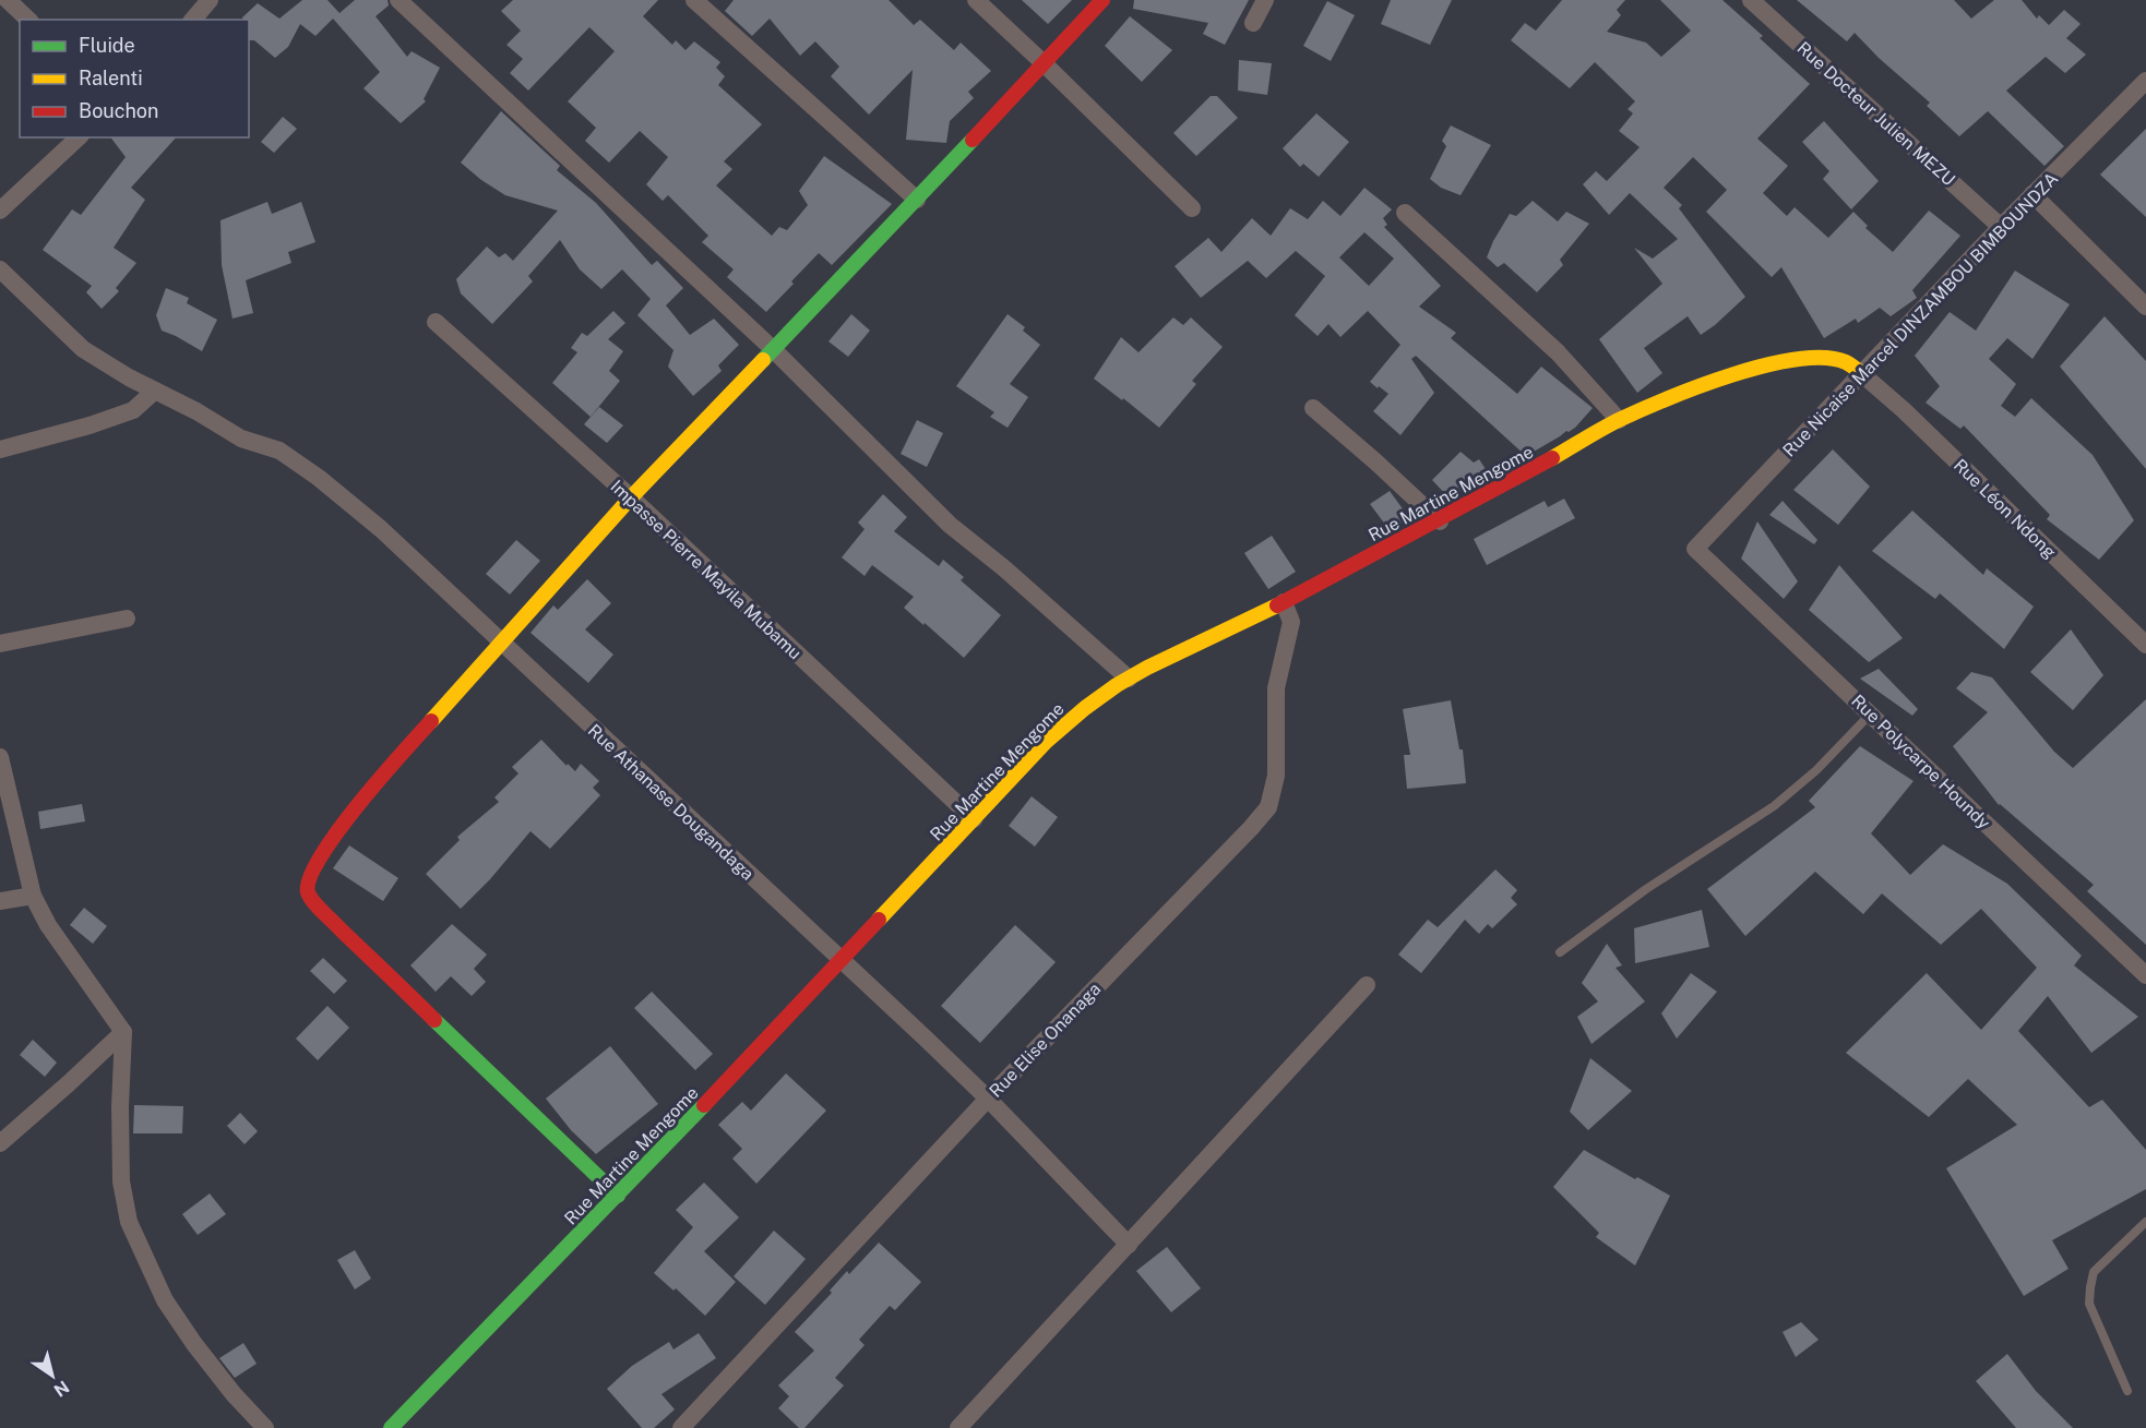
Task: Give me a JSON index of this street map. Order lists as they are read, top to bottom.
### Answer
{
  "streets": {
    "street": [
      "Rue Docteur Julien MEZU",
      "Rue Nicaise Marcel DINZAMBOU BIMBOUNDZA",
      "Rue Martine Mengome",
      "Rue Léon Ndong",
      "Impasse Pierre Mayila Mubamu",
      "Rue Polycarpe Houndy",
      "Rue Athanase Dougandaga",
      "Rue Elise Onanaga"
    ]
  },
  "crossings": [
    ["Rue Docteur Julien MEZU", "Rue Nicaise Marcel DINZAMBOU BIMBOUNDZA"],
    ["Rue Nicaise Marcel DINZAMBOU BIMBOUNDZA", "Rue Martine Mengome"],
    ["Rue Nicaise Marcel DINZAMBOU BIMBOUNDZA", "Rue Léon Ndong"],
    ["Rue Nicaise Marcel DINZAMBOU BIMBOUNDZA", "Rue Polycarpe Houndy"],
    ["Rue Martine Mengome", "Rue Léon Ndong"],
    ["Rue Martine Mengome", "Impasse Pierre Mayila Mubamu"],
    ["Rue Martine Mengome", "Rue Athanase Dougandaga"],
    ["Rue Martine Mengome", "Rue Elise Onanaga"],
    ["Rue Athanase Dougandaga", "Rue Elise Onanaga"]
  ],
  "legend": ["Fluide", "Ralenti", "Bouchon"],
  "north": "bottom right"
}
